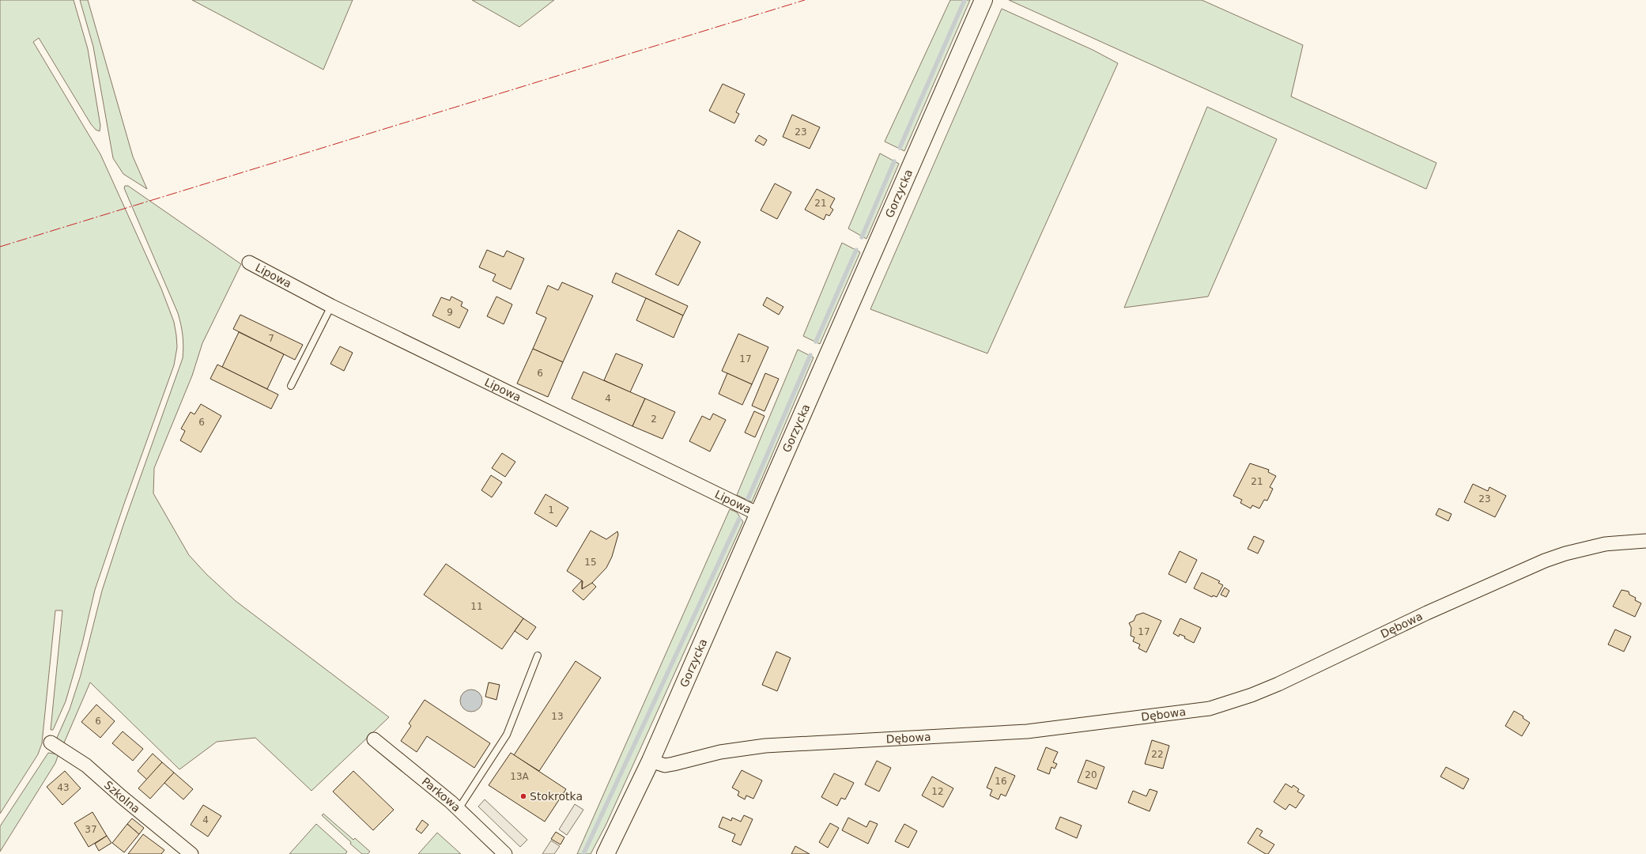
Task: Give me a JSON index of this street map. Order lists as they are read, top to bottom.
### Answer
{
  "streets": {
    "main road": ["Gorzycka"],
    "street": [
      "Lipowa",
      "Dębowa",
      "Parkowa",
      "Szkolna"
    ]
  },
  "crossings": [
    ["Gorzycka", "Lipowa"],
    ["Gorzycka", "Dębowa"]
  ],
  "places": ["Stokrotka"],
  "house_numbers": [
    "23",
    "21",
    "9",
    "7",
    "17",
    "6",
    "4",
    "2",
    "6",
    "21",
    "23",
    "1",
    "15",
    "11",
    "17",
    "13",
    "6",
    "22",
    "20",
    "13A",
    "16",
    "43",
    "12",
    "4",
    "37"
  ]
}
